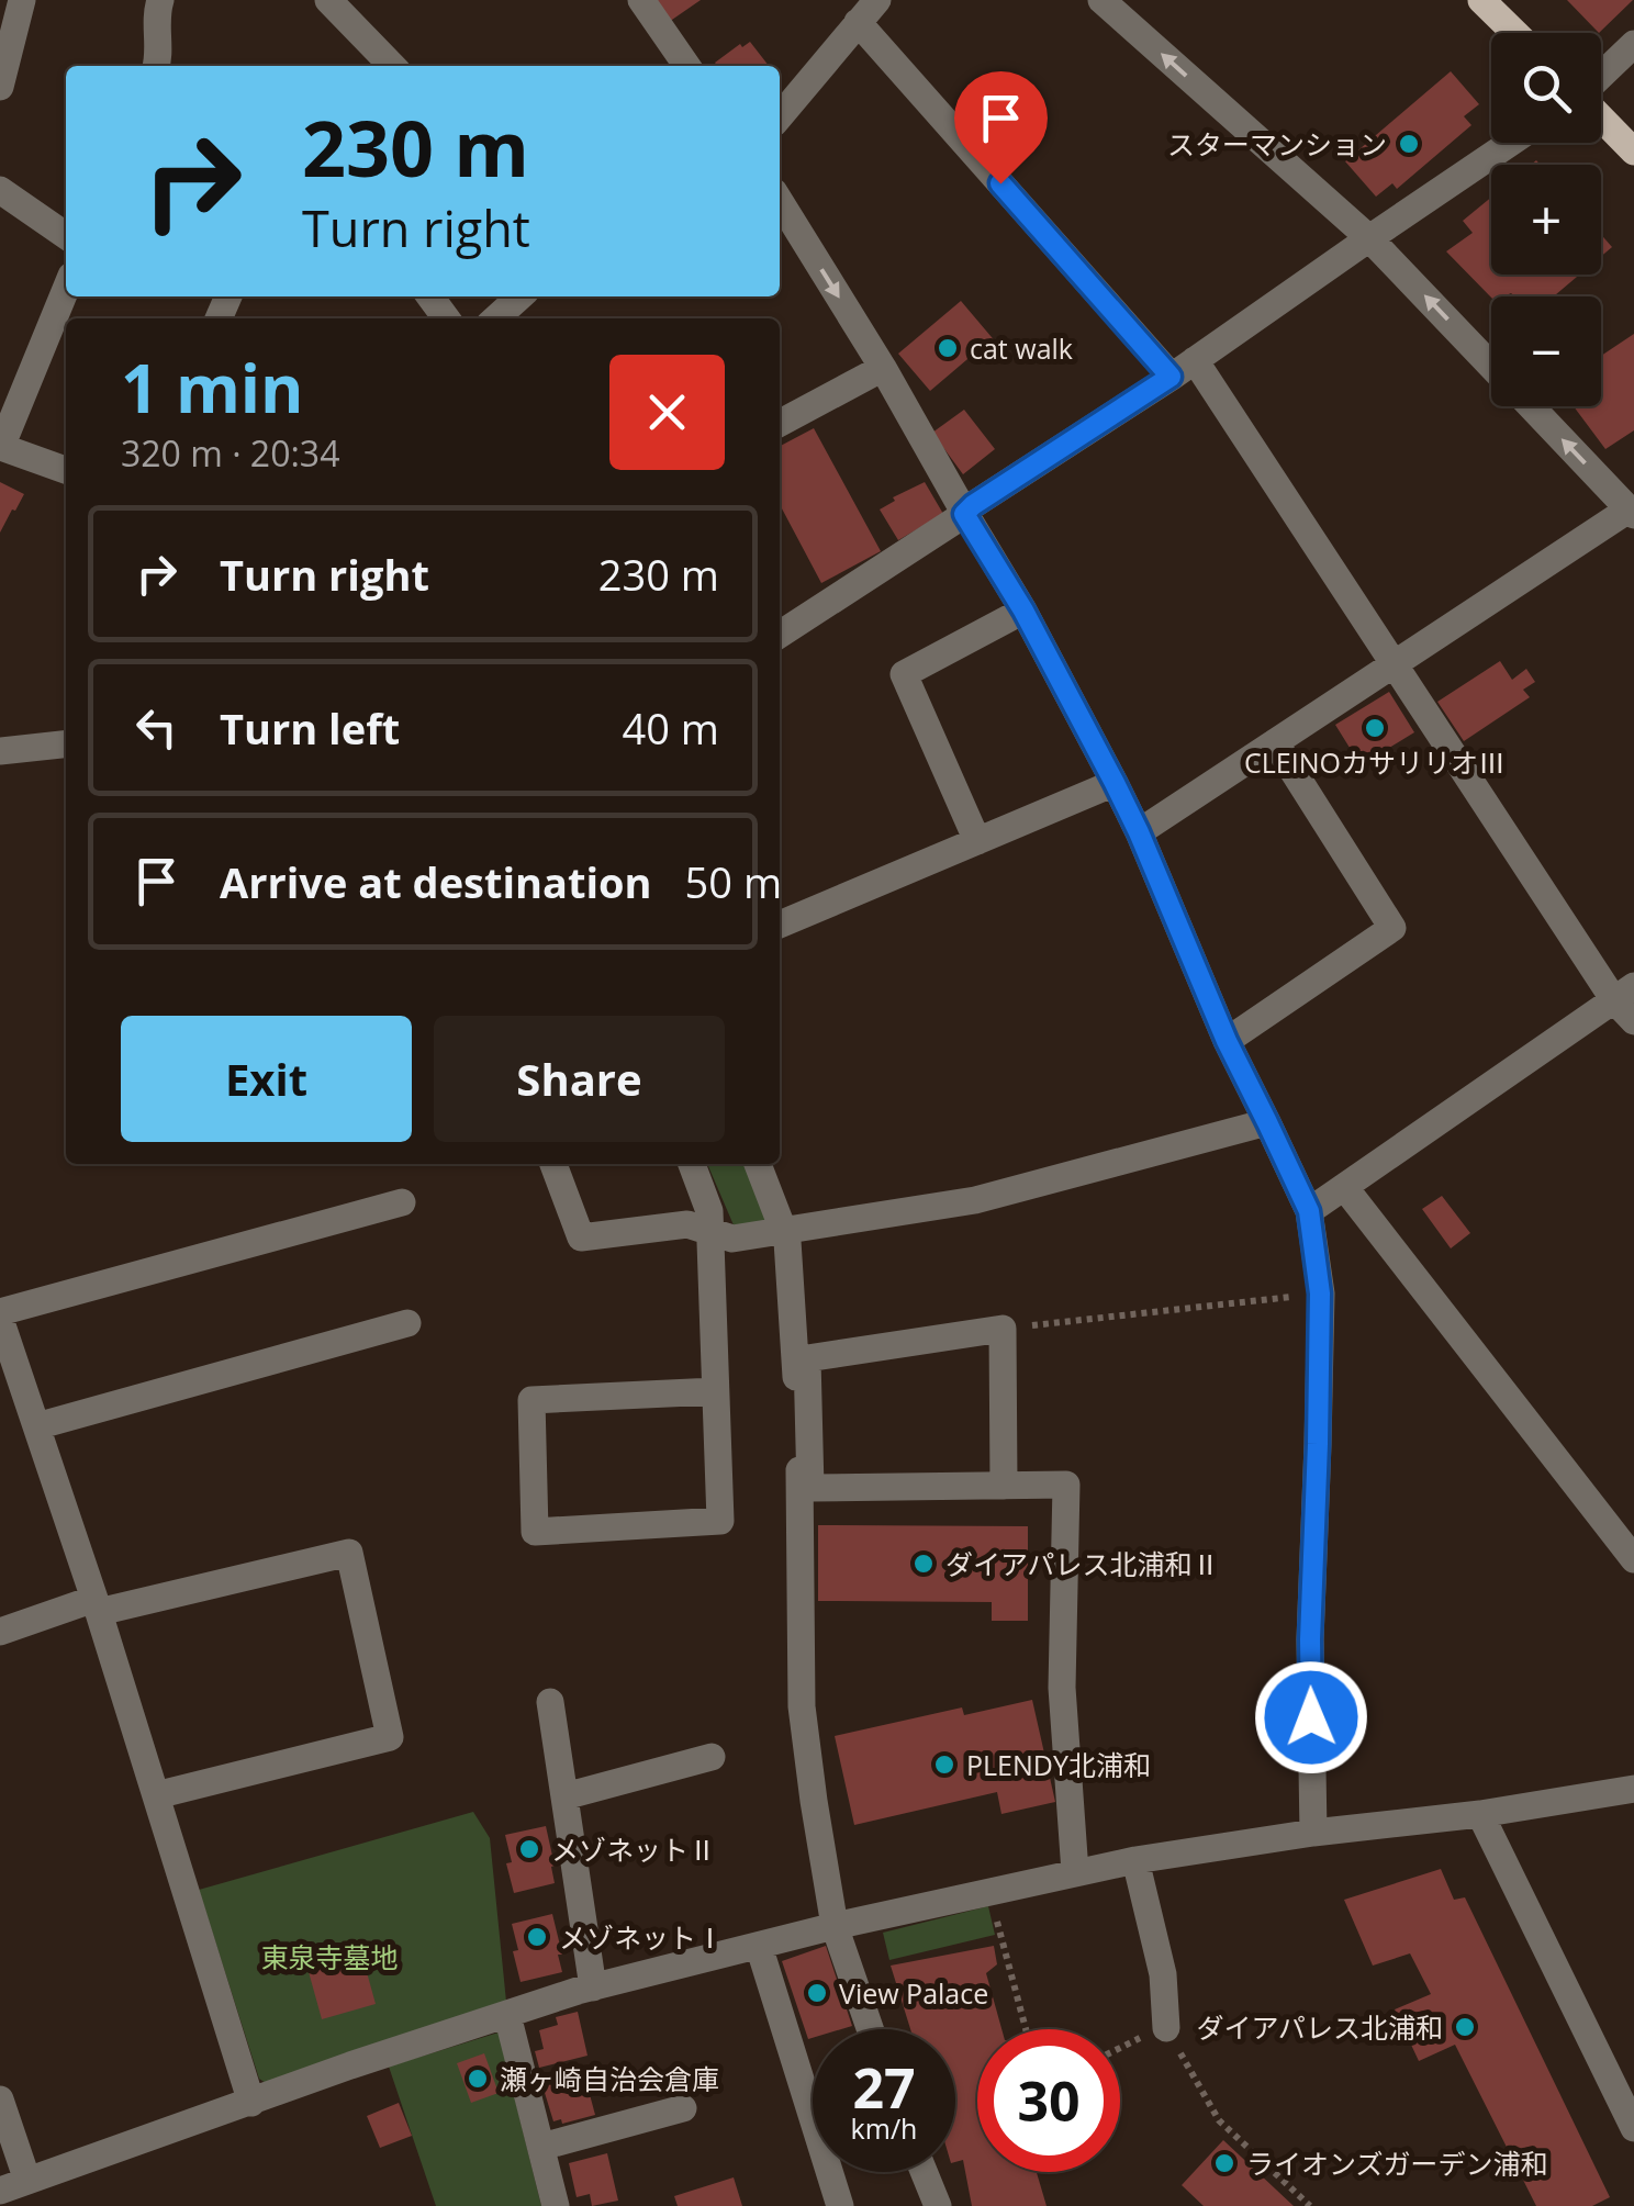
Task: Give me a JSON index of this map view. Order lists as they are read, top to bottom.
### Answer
{
  "parks": ["東泉寺墓地"],
  "places": [
    "スターマンション",
    "cat walk",
    "CLEINOカサリリオⅢ",
    "ダイアパレス北浦和Ⅱ",
    "PLENDY北浦和",
    "メゾネットⅡ",
    "メゾネットⅠ",
    "View Palace",
    "ダイアパレス北浦和",
    "瀬ヶ崎自治会倉庫",
    "ライオンズガーデン浦和"
  ],
  "page": {
    "map_buttons": ["+", "−"],
    "turn": ["230 m", "Turn right"],
    "heading": ["1 min", "320 m · 20:34"],
    "list": [
      {
        "name": "Turn right",
        "value": "230 m"
      },
      {
        "name": "Turn left",
        "value": "40 m"
      },
      {
        "name": "Arrive at destination",
        "value": "50 m"
      }
    ],
    "buttons": ["Exit", "Share"],
    "speed": "27 km/h",
    "limit": "30"
  }
}
